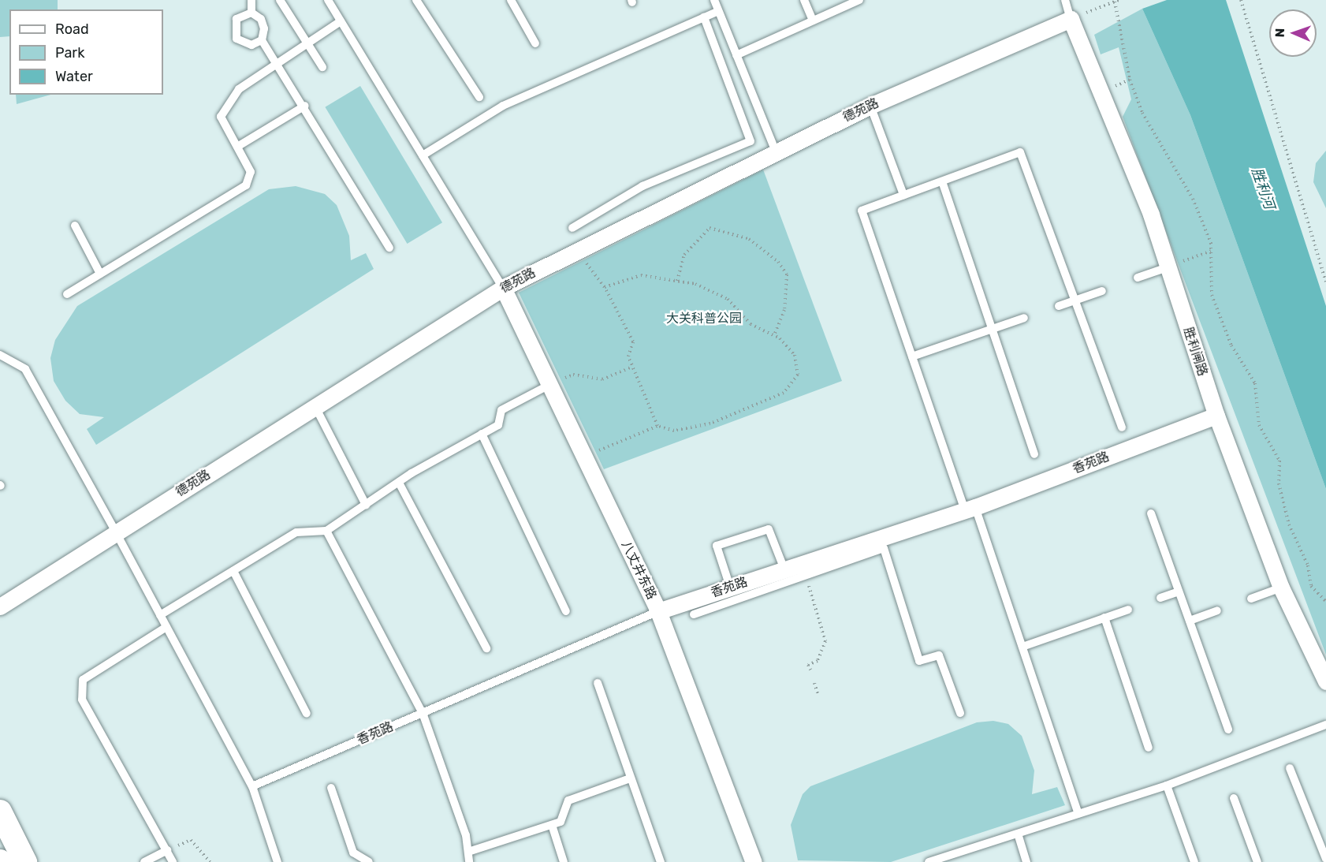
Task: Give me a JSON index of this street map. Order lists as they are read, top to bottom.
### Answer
{
  "streets": {
    "street": [
      "德苑路",
      "胜利闸路",
      "香苑路",
      "八丈井东路"
    ]
  },
  "crossings": [
    ["德苑路", "胜利闸路"],
    ["德苑路", "八丈井东路"],
    ["胜利闸路", "香苑路"],
    ["香苑路", "八丈井东路"]
  ],
  "water": ["胜利河"],
  "parks": ["大关科普公园"],
  "legend": ["Road", "Park", "Water"],
  "north": "left"
}
